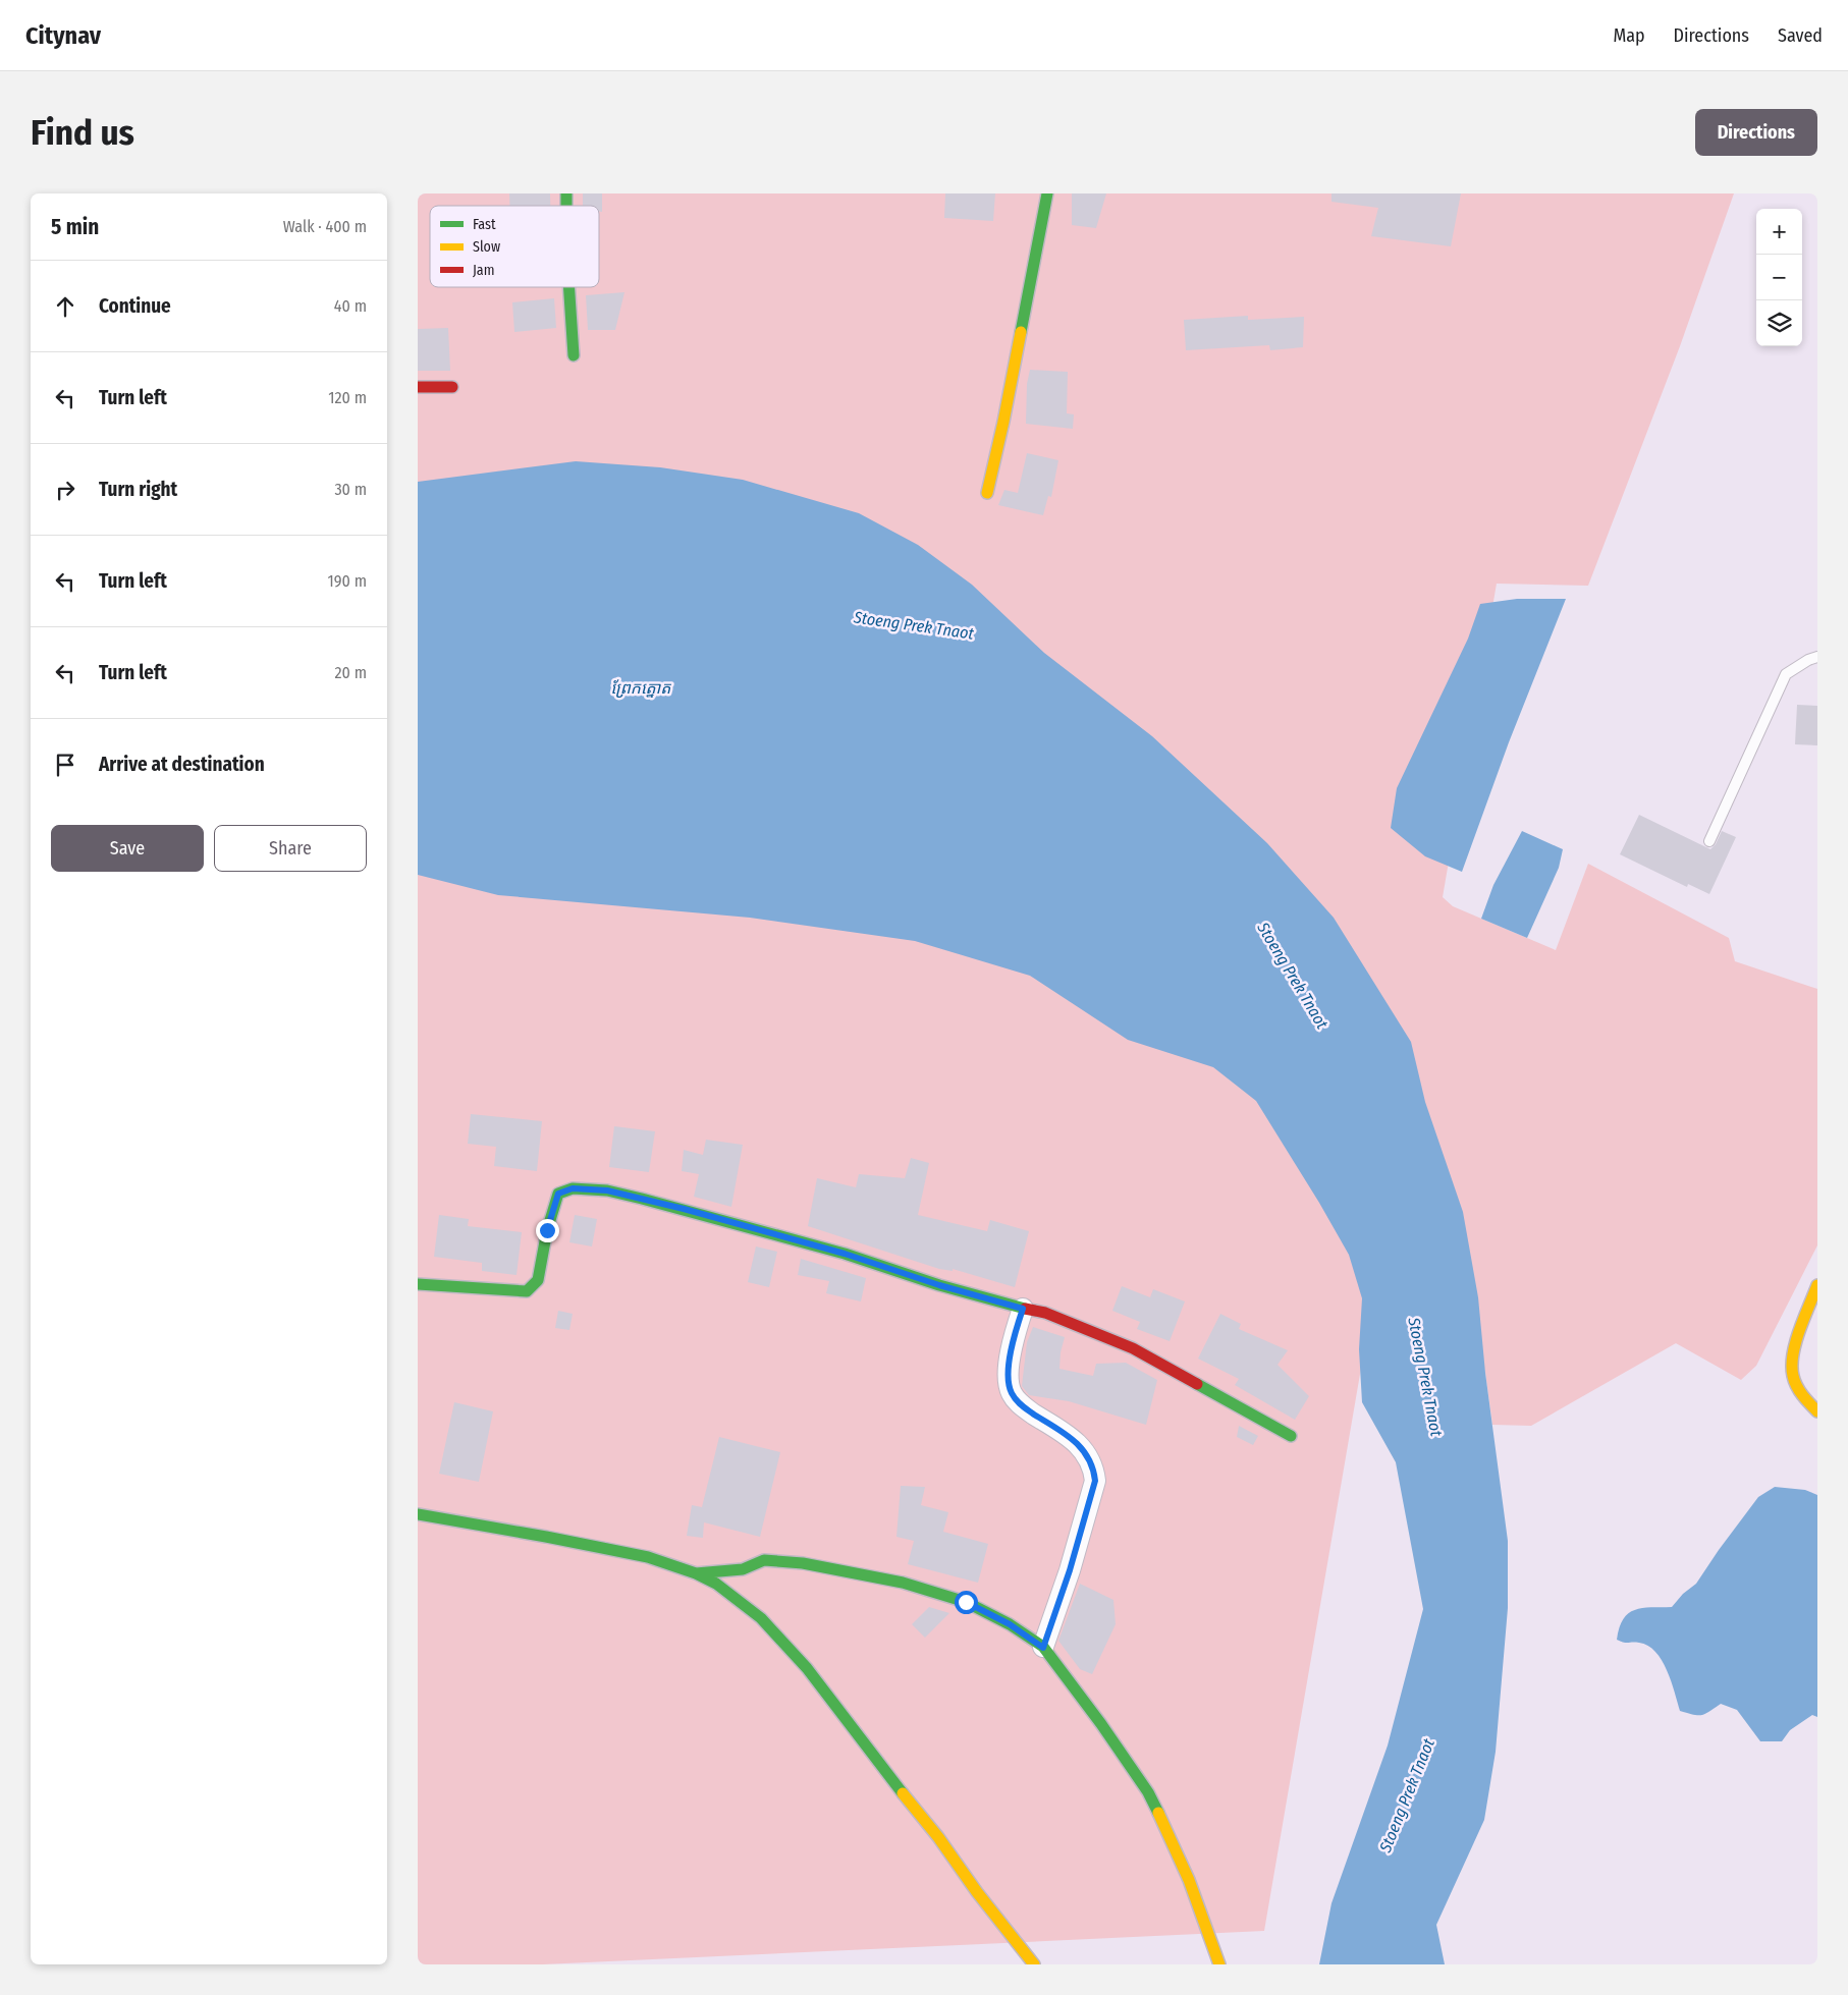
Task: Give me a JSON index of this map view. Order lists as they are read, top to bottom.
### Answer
{
  "water": ["Stoeng Prek Tnaot", "ព្រែកត្នោត"],
  "legend": ["Fast", "Slow", "Jam"],
  "page": {
    "header": "Citynav",
    "nav": ["Map", "Directions", "Saved"],
    "buttons": [
      "Directions",
      ["Save", "Share"]
    ],
    "title": "Find us",
    "heading": ["5 min", "Walk · 400 m"],
    "map_buttons": ["+", "−"],
    "list": [
      ["Continue", "40 m"],
      ["Turn left", "120 m"],
      ["Turn right", "30 m"],
      ["Turn left", "190 m"],
      ["Turn left", "20 m"],
      "Arrive at destination"
    ]
  }
}
